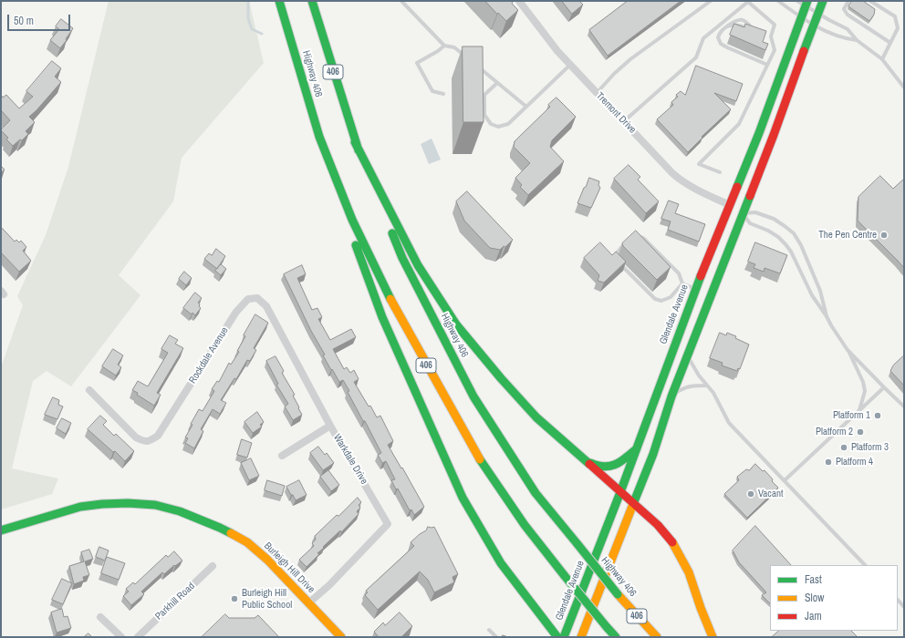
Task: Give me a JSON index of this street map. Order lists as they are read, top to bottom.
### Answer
{
  "streets": {
    "main road": [
      "406",
      "Highway 406",
      "Glendale Avenue",
      "Burleigh Hill Drive"
    ],
    "street": [
      "Tremont Drive",
      "Rockdale Avenue",
      "Warkdale Drive",
      "Parkhill Road"
    ]
  },
  "crossings": [
    ["Tremont Drive", "Glendale Avenue"],
    ["Rockdale Avenue", "Warkdale Drive"],
    ["Warkdale Drive", "Burleigh Hill Drive"]
  ],
  "places": [
    "The Pen Centre",
    "Platform 1",
    "Platform 2",
    "Platform 3",
    "Platform 4",
    "Vacant",
    "Burleigh Hill Public School"
  ],
  "legend": ["Fast", "Slow", "Jam"],
  "scale_bar": "50 m"
}
